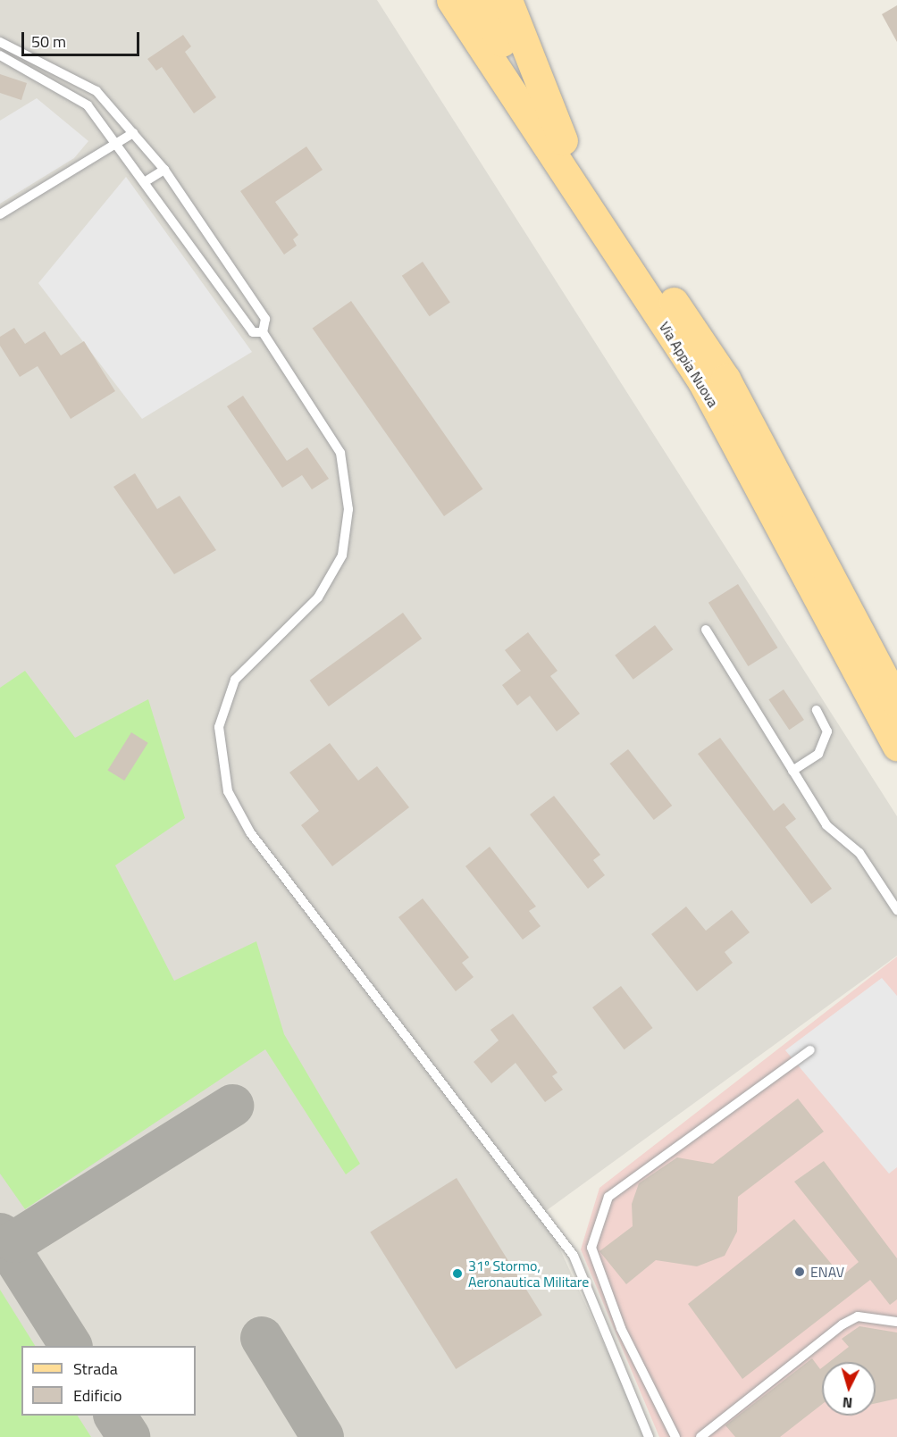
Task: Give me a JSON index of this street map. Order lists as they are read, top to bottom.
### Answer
{
  "streets": {
    "main road": ["Via Appia Nuova"]
  },
  "places": ["ENAV", "31º Stormo, Aeronautica Militare"],
  "legend": ["Strada", "Edificio"],
  "scale_bar": "50 m",
  "north": "bottom"
}
